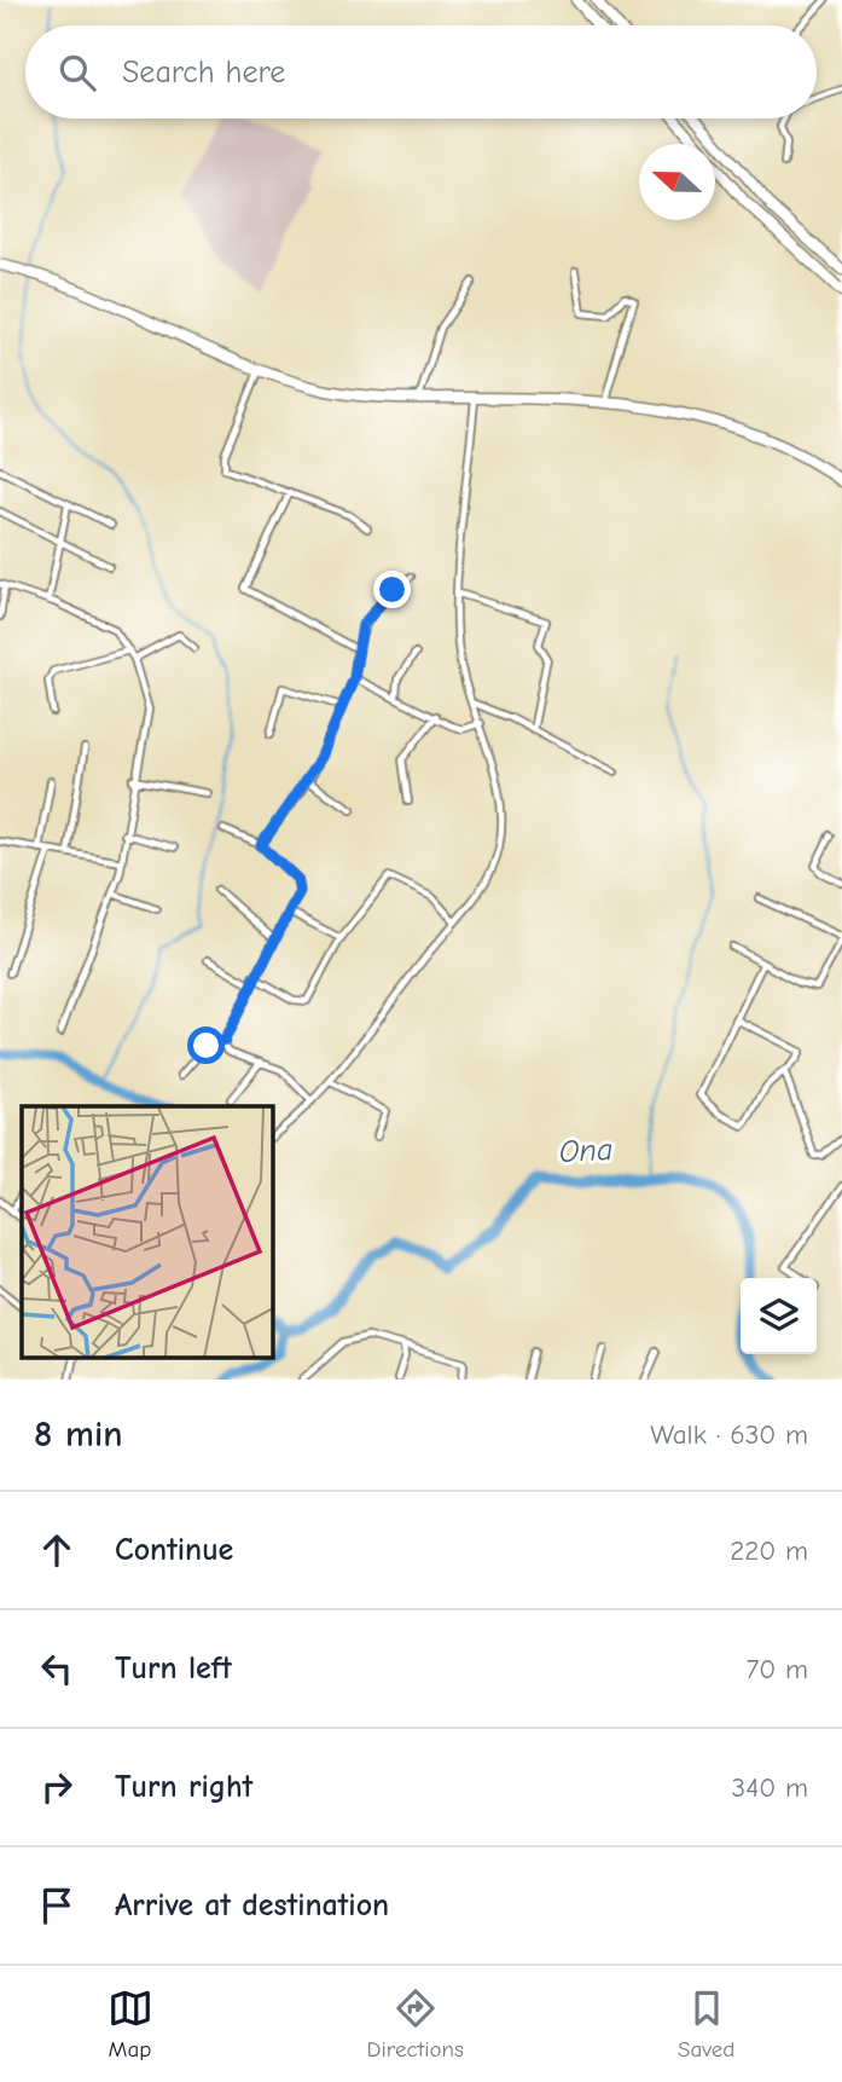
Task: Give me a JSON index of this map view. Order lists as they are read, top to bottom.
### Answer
{
  "water": ["Ona"],
  "north": "left",
  "page": {
    "search": "Search here",
    "heading": ["8 min", "Walk · 630 m"],
    "list": [
      ["Continue", "220 m"],
      ["Turn left", "70 m"],
      ["Turn right", "340 m"],
      "Arrive at destination"
    ],
    "nav": ["Map", "Directions", "Saved"]
  }
}
